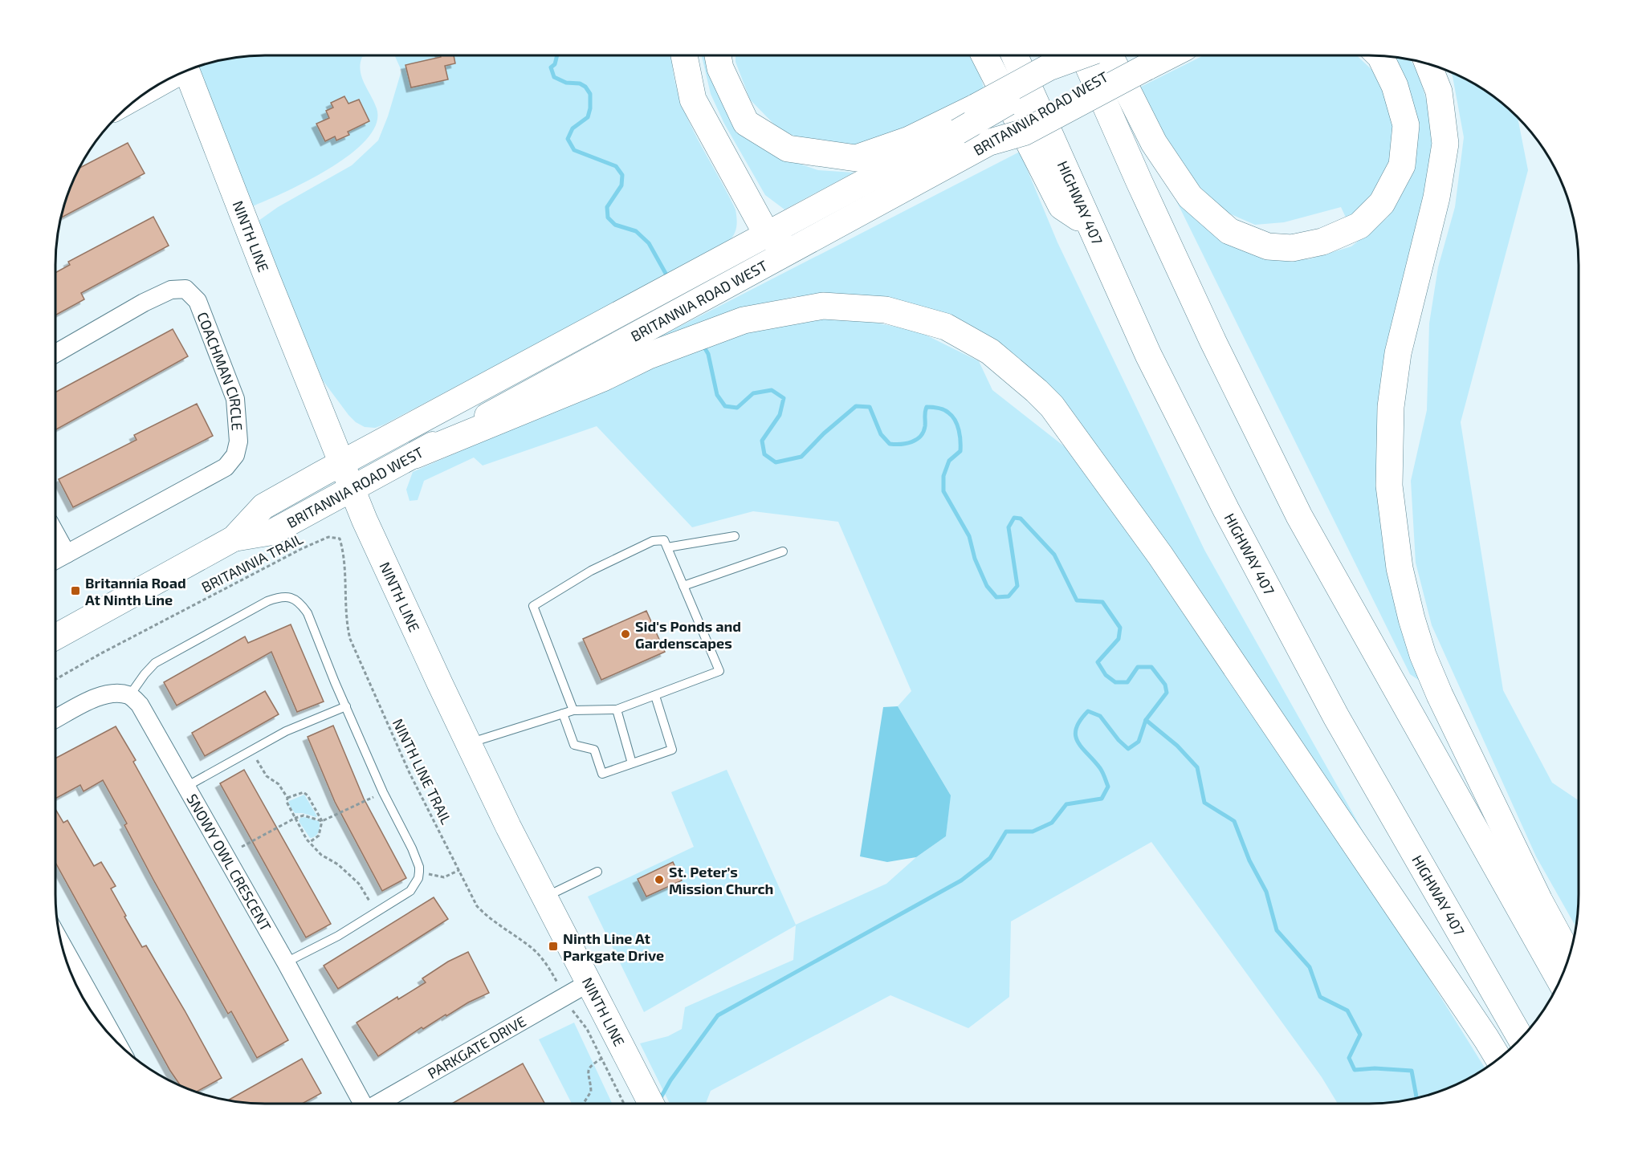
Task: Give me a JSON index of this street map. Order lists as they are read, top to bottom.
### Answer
{
  "streets": {
    "highway": ["HIGHWAY 407"],
    "main road": ["BRITANNIA ROAD WEST", "NINTH LINE"],
    "street": ["COACHMAN CIRCLE", "SNOWY OWL CRESCENT", "PARKGATE DRIVE"],
    "path": ["BRITANNIA TRAIL", "NINTH LINE TRAIL"]
  },
  "crossings": [
    ["BRITANNIA ROAD WEST", "NINTH LINE"],
    ["NINTH LINE", "PARKGATE DRIVE"],
    ["BRITANNIA TRAIL", "NINTH LINE TRAIL"]
  ],
  "places": {
    "transit": ["Britannia Road At Ninth Line", "Ninth Line At Parkgate Drive"],
    "other": ["Sid's Ponds and Gardenscapes", "St. Peter’s Mission Church"]
  }
}
